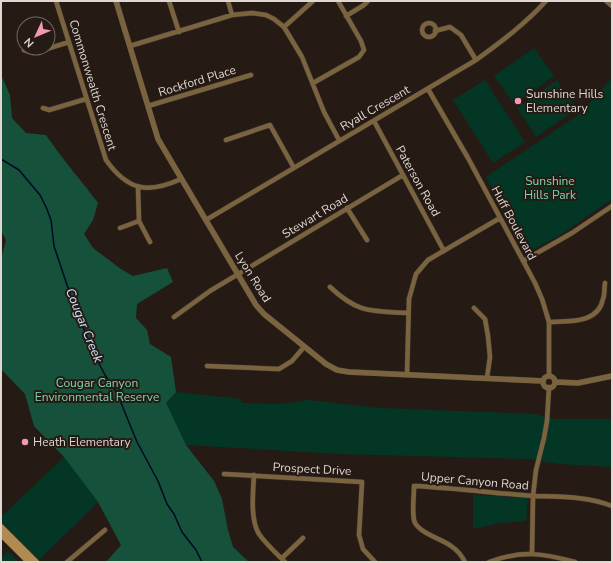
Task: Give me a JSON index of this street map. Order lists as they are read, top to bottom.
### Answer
{
  "streets": {
    "street": [
      "Rockford Place",
      "Commonwealth Crescent",
      "Ryall Crescent",
      "Paterson Road",
      "Stewart Road",
      "Huff Boulevard",
      "Lyon Road",
      "Prospect Drive",
      "Upper Canyon Road"
    ]
  },
  "crossings": [
    ["Rockford Place", "Lyon Road"],
    ["Commonwealth Crescent", "Lyon Road"],
    ["Ryall Crescent", "Paterson Road"],
    ["Ryall Crescent", "Huff Boulevard"],
    ["Ryall Crescent", "Lyon Road"],
    ["Paterson Road", "Stewart Road"],
    ["Stewart Road", "Lyon Road"],
    ["Huff Boulevard", "Lyon Road"]
  ],
  "water": ["Cougar Creek"],
  "parks": ["Sunshine Hills Park", "Cougar Canyon Environmental Reserve"],
  "places": ["Sunshine Hills Elementary", "Heath Elementary"],
  "north": "bottom left"
}
